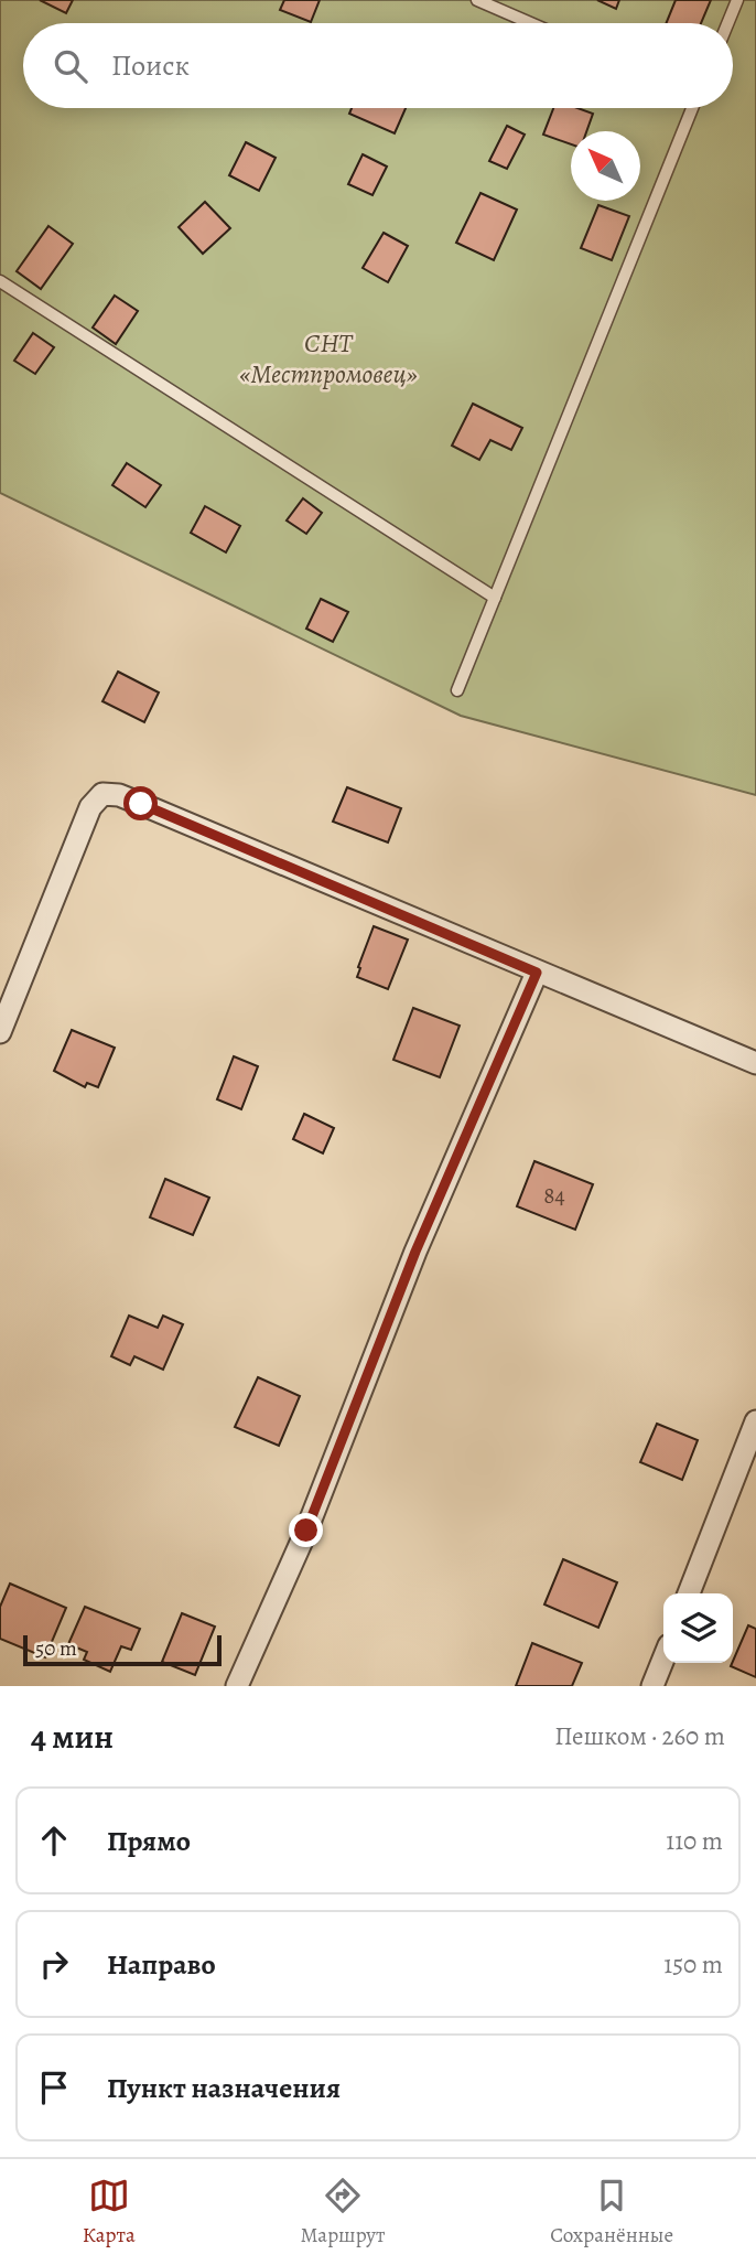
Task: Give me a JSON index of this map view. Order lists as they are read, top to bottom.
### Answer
{
  "parks": ["СНТ «Местпромовец»"],
  "house_numbers": ["84"],
  "scale_bar": "50 m",
  "north": "top left",
  "page": {
    "search": "Поиск",
    "scale": "50 m",
    "heading": ["4 мин", "Пешком · 260 m"],
    "list": [
      ["Прямо", "110 m"],
      ["Направо", "150 m"],
      "Пункт назначения"
    ],
    "nav": ["Карта", "Маршрут", "Сохранённые"]
  }
}
